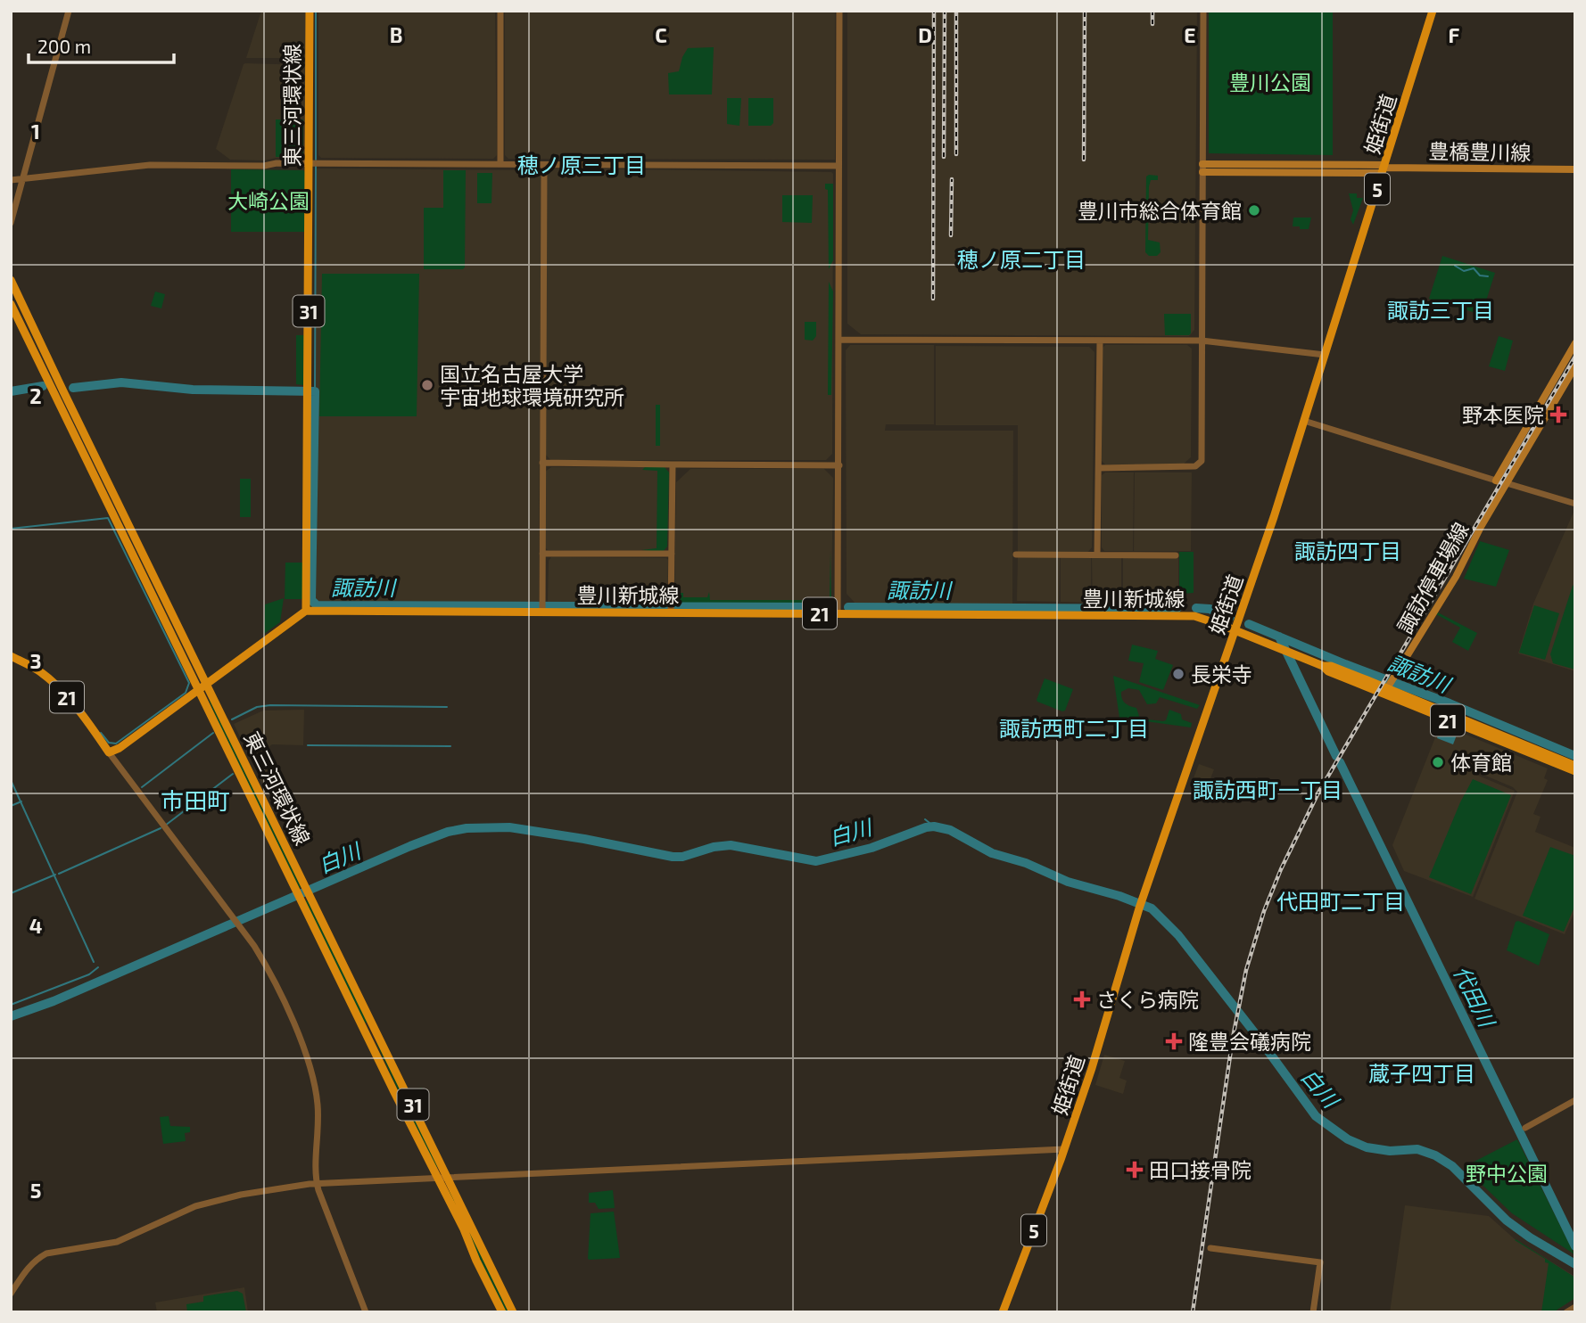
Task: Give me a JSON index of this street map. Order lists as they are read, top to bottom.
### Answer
{
  "streets": {
    "main road": [
      "東三河環状線",
      "姫街道",
      "豊橋豊川線",
      "5",
      "31",
      "諏訪停車場線",
      "豊川新城線",
      "21"
    ]
  },
  "crossings": [
    ["東三河環状線", "豊川新城線"],
    ["姫街道", "豊橋豊川線"],
    ["姫街道", "豊川新城線"],
    ["諏訪停車場線", "豊川新城線"]
  ],
  "districts": [
    "穂ノ原三丁目",
    "穂ノ原二丁目",
    "諏訪三丁目",
    "諏訪四丁目",
    "諏訪西町二丁目",
    "諏訪西町一丁目",
    "市田町",
    "代田町二丁目",
    "蔵子四丁目"
  ],
  "water": ["諏訪川", "白川", "代田川"],
  "parks": ["豊川公園", "大崎公園", "野中公園"],
  "places": {
    "other": [
      "豊川市総合体育館",
      "国立名古屋大学 宇宙地球環境研究所",
      "長栄寺",
      "体育館"
    ],
    "health": [
      "野本医院",
      "さくら病院",
      "隆豊会礒病院",
      "田口接骨院"
    ]
  },
  "scale_bar": "200 m",
  "grid": {
    "columns": [
      "B",
      "C",
      "D",
      "E",
      "F"
    ],
    "rows": [
      "1",
      "2",
      "3",
      "4",
      "5"
    ]
  }
}
